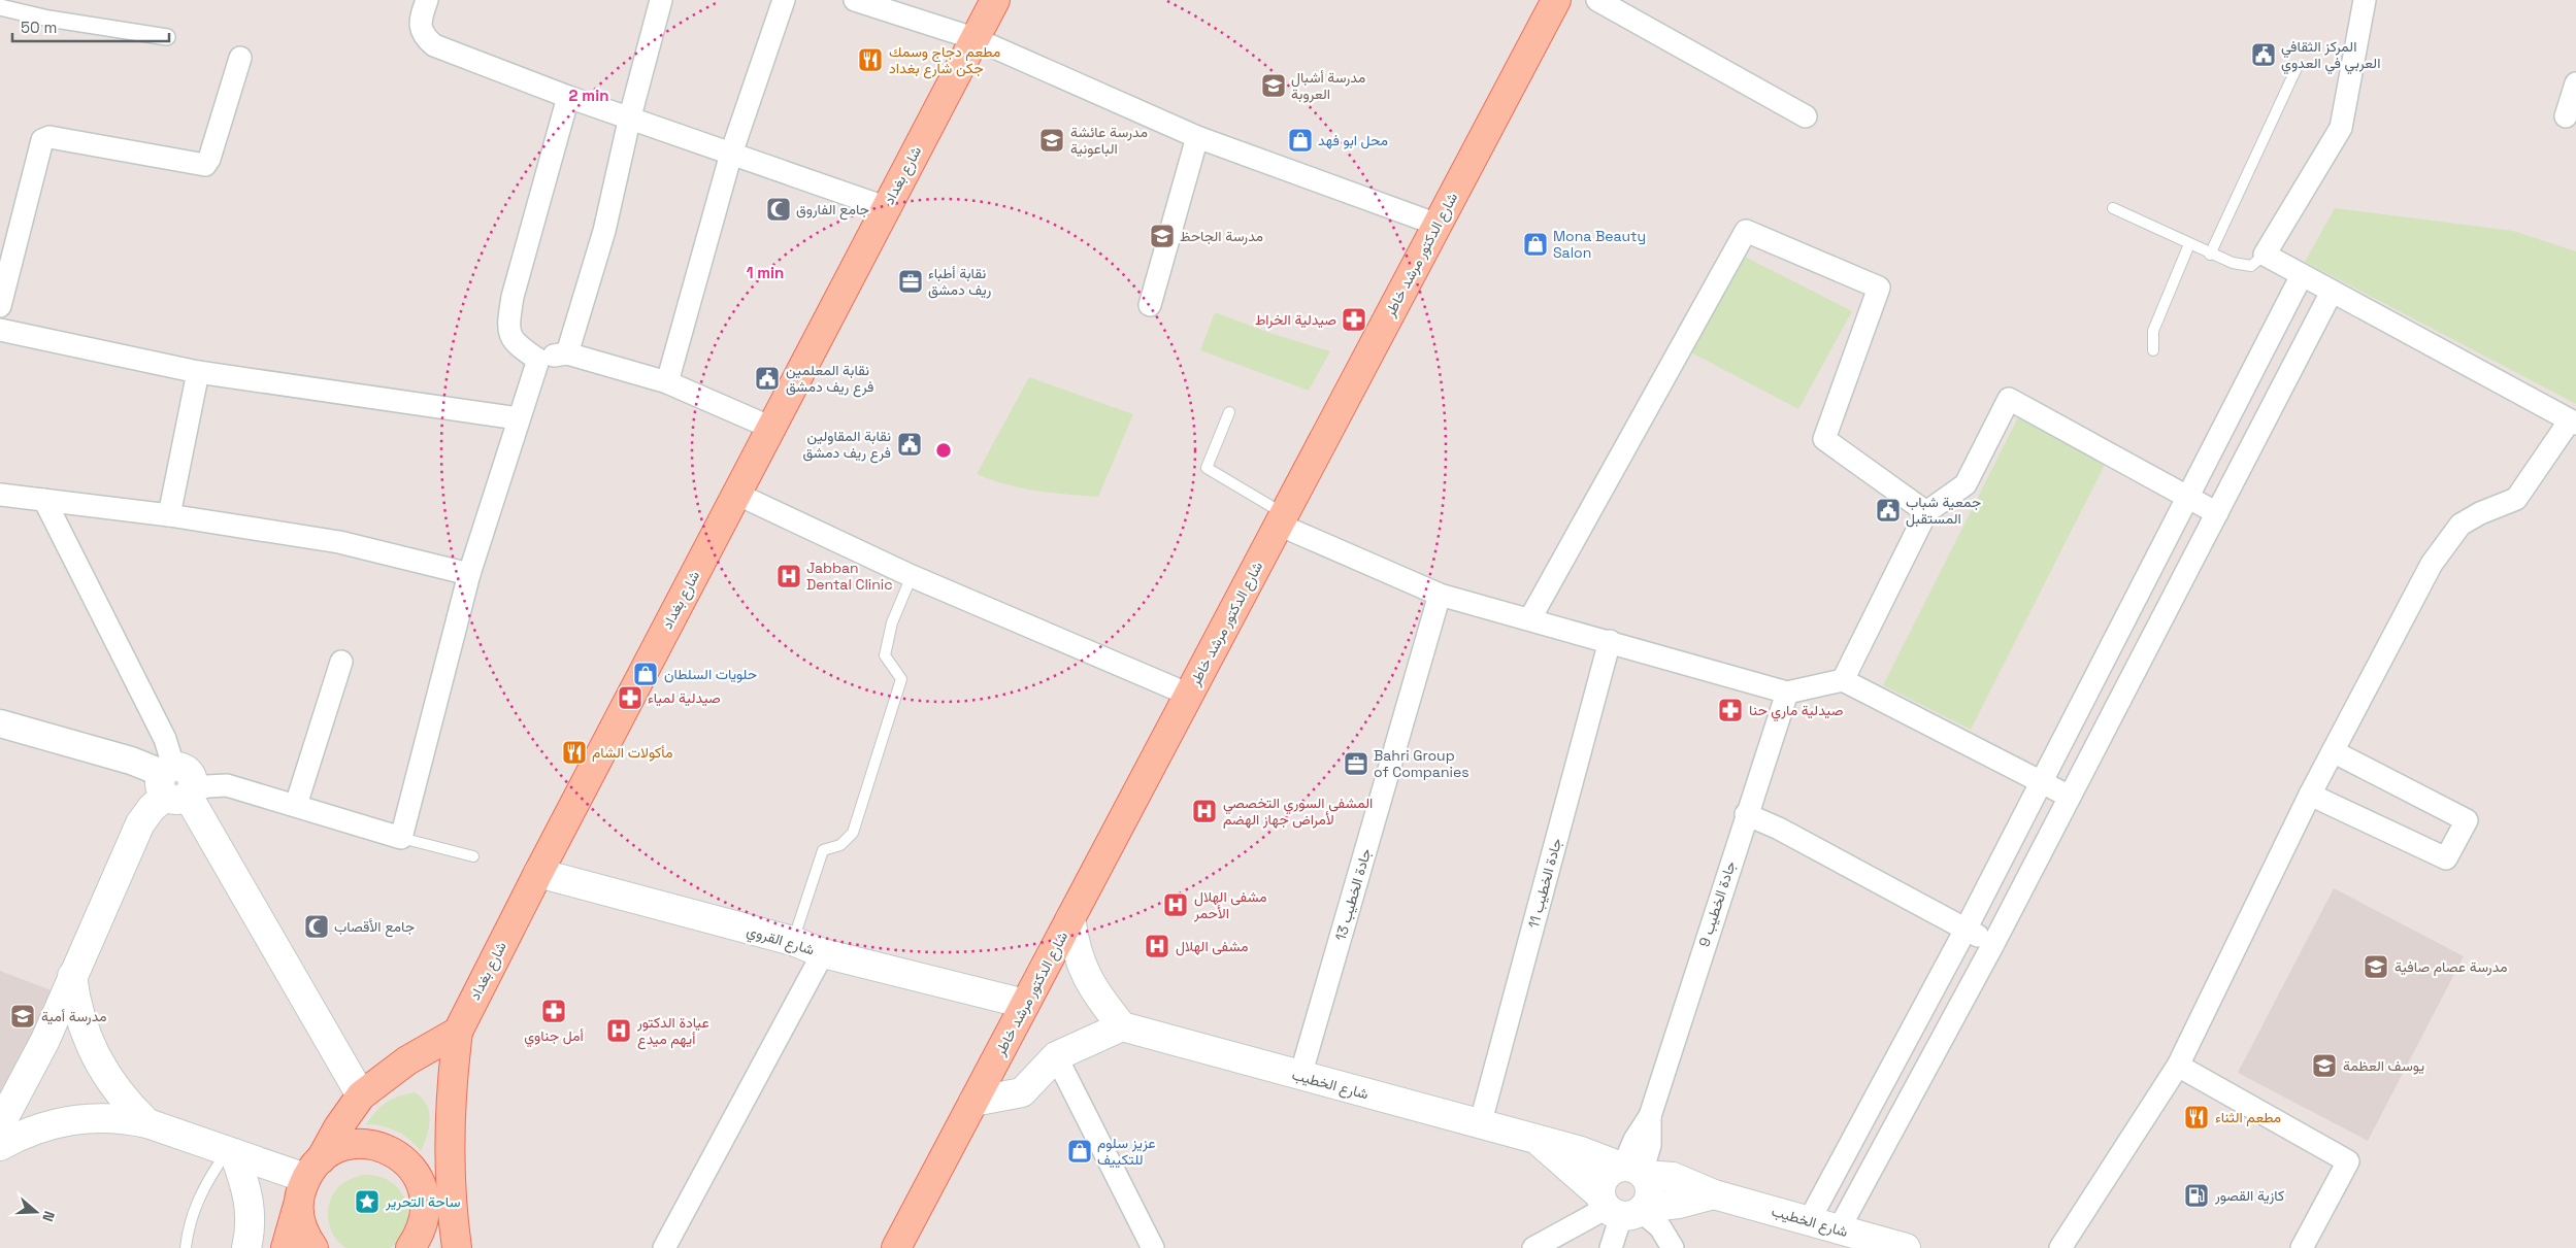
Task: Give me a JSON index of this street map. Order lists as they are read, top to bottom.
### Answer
{
  "streets": {
    "main road": [
      "شارع بغداد",
      "شارع الدكتور مرشد خاطر",
      "شارع القروي",
      "شارع الخطيب"
    ],
    "street": ["جادة الخطيب 11", "جادة الخطيب 13", "جادة الخطيب 9"]
  },
  "crossings": [
    ["شارع بغداد", "شارع القروي"],
    ["شارع الدكتور مرشد خاطر", "شارع القروي"],
    ["جادة الخطيب 11", "شارع الخطيب"],
    ["جادة الخطيب 13", "شارع الخطيب"],
    ["جادة الخطيب 9", "شارع الخطيب"]
  ],
  "places": {
    "public building": [
      "المركز الثقافي العربي في العدوي",
      "نقابة المعلمين فرع ريف دمشق",
      "نقابة المقاولين فرع ريف دمشق",
      "جمعية شباب المستقبل"
    ],
    "restaurant": ["مطعم دجاج وسمك جكن شارع بغداد", "مأكولات الشام", "مطعم الثناء"],
    "school or university": [
      "مدرسة أشبال العروبة",
      "مدرسة عائشة الباعونية",
      "مدرسة الجاحظ",
      "مدرسة عصام صافية",
      "مدرسة أمية",
      "يوسف العظمة"
    ],
    "shop": [
      "محل ابو فهد",
      "Mona Beauty Salon",
      "حلويات السلطان",
      "عزيز سلوم للتكييف"
    ],
    "mosque": ["جامع الفاروق", "جامع الأقصاب"],
    "office": ["نقابة أطباء ريف دمشق", "Bahri Group of Companies"],
    "pharmacy": [
      "صيدلية الخراط",
      "صيدلية لمياء",
      "صيدلية ماري حنا",
      "أمل جناوي"
    ],
    "hospital": [
      "Jabban Dental Clinic",
      "المشفى السوري التخصصي لأمراض جهاز الهضم",
      "مشفى الهلال الأحمر",
      "مشفى الهلال",
      "عيادة الدكتور أيهم ميدع"
    ],
    "fuel station": ["كازية القصور"],
    "place": ["ساحة التحرير"]
  },
  "scale_bar": "50 m",
  "north": "right",
  "rings": ["2 min", "1 min"]
}
